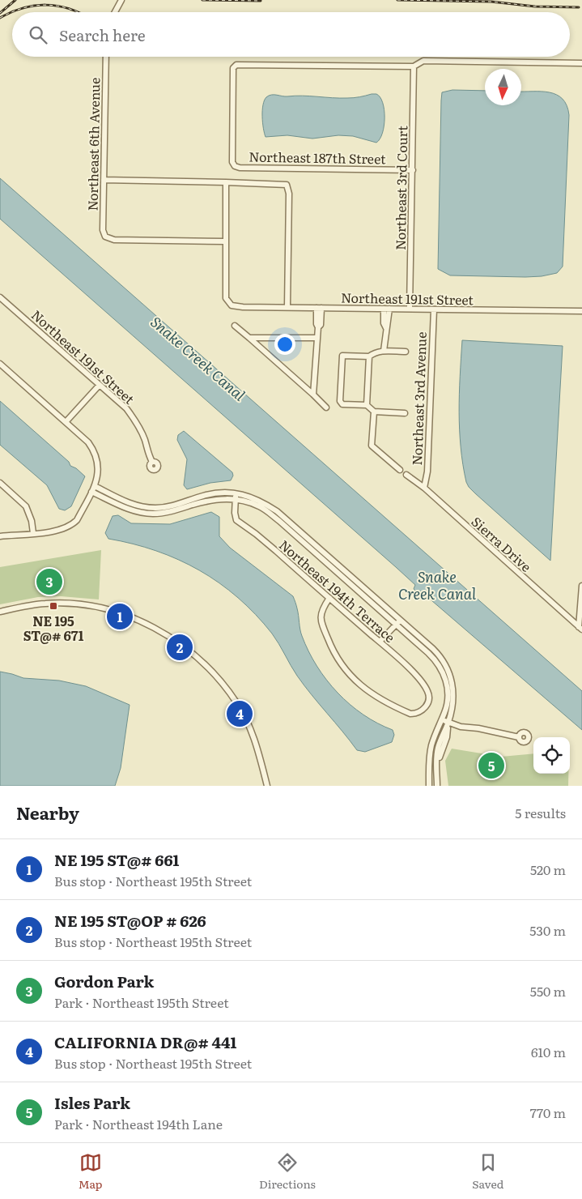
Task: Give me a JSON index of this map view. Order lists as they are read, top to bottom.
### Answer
{
  "streets": {
    "street": [
      "Northeast 6th Avenue",
      "Northeast 187th Street",
      "Northeast 3rd Court",
      "Northeast 191st Street",
      "Northeast 3rd Avenue",
      "Sierra Drive",
      "Northeast 194th Terrace"
    ]
  },
  "crossings": [
    ["Northeast 6th Avenue", "Northeast 191st Street"],
    ["Northeast 187th Street", "Northeast 3rd Court"],
    ["Northeast 3rd Court", "Northeast 191st Street"],
    ["Northeast 191st Street", "Northeast 3rd Avenue"],
    ["Northeast 3rd Avenue", "Sierra Drive"]
  ],
  "water": ["Snake Creek Canal"],
  "places": {
    "transit": ["NE 195 ST@# 671"]
  },
  "north": "bottom",
  "page": {
    "search": "Search here",
    "pins": [
      "3",
      "1",
      "2",
      "4",
      "5"
    ],
    "heading": ["Nearby", "5 results"],
    "list": [
      {
        "mark": "1",
        "name": "NE 195 ST@# 661",
        "note": "Bus stop · Northeast 195th Street",
        "value": "520 m"
      },
      {
        "mark": "2",
        "name": "NE 195 ST@OP # 626",
        "note": "Bus stop · Northeast 195th Street",
        "value": "530 m"
      },
      {
        "mark": "3",
        "name": "Gordon Park",
        "note": "Park · Northeast 195th Street",
        "value": "550 m"
      },
      {
        "mark": "4",
        "name": "CALIFORNIA DR@# 441",
        "note": "Bus stop · Northeast 195th Street",
        "value": "610 m"
      },
      {
        "mark": "5",
        "name": "Isles Park",
        "note": "Park · Northeast 194th Lane",
        "value": "770 m"
      }
    ],
    "nav": ["Map", "Directions", "Saved"]
  }
}
